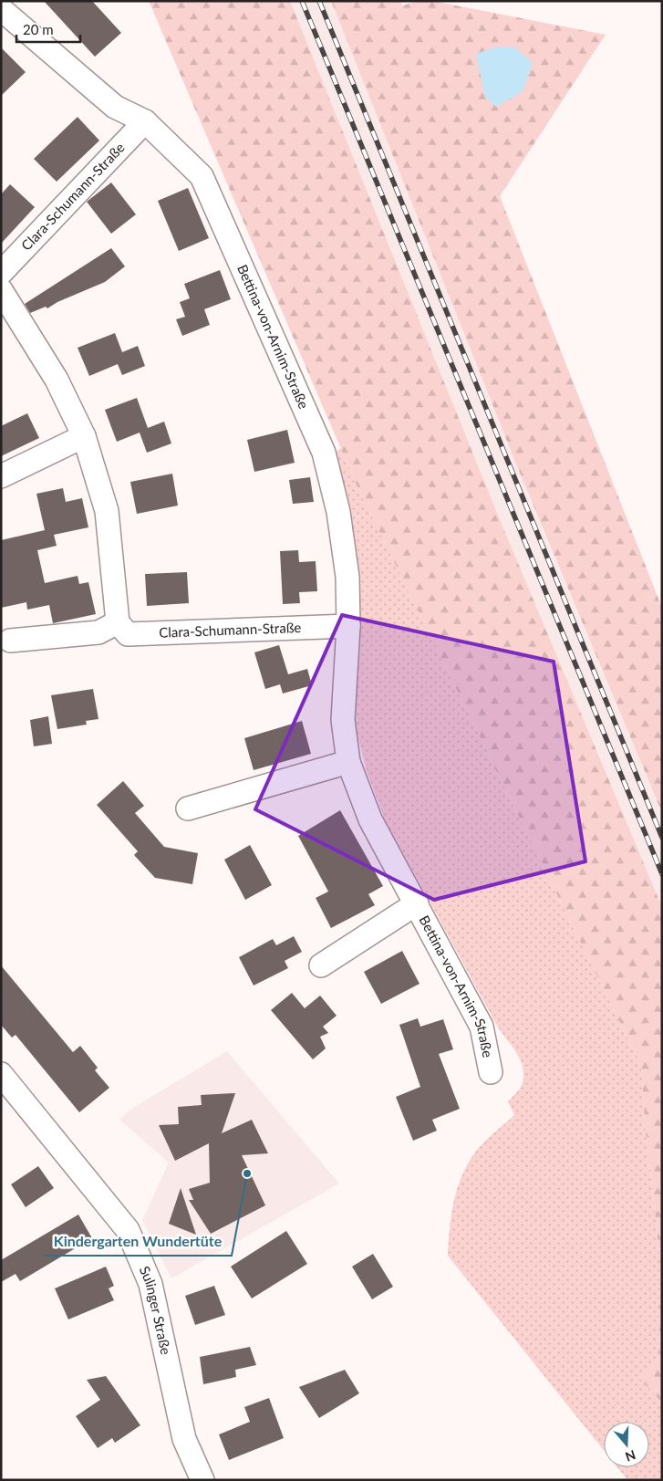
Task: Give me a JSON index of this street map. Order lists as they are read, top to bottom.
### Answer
{
  "streets": {
    "street": ["Clara-Schumann-Straße", "Bettina-von-Arnim-Straße", "Sulinger Straße"]
  },
  "crossings": [
    ["Clara-Schumann-Straße", "Bettina-von-Arnim-Straße"]
  ],
  "places": ["Kindergarten Wundertüte"],
  "scale_bar": "20 m",
  "north": "bottom"
}
